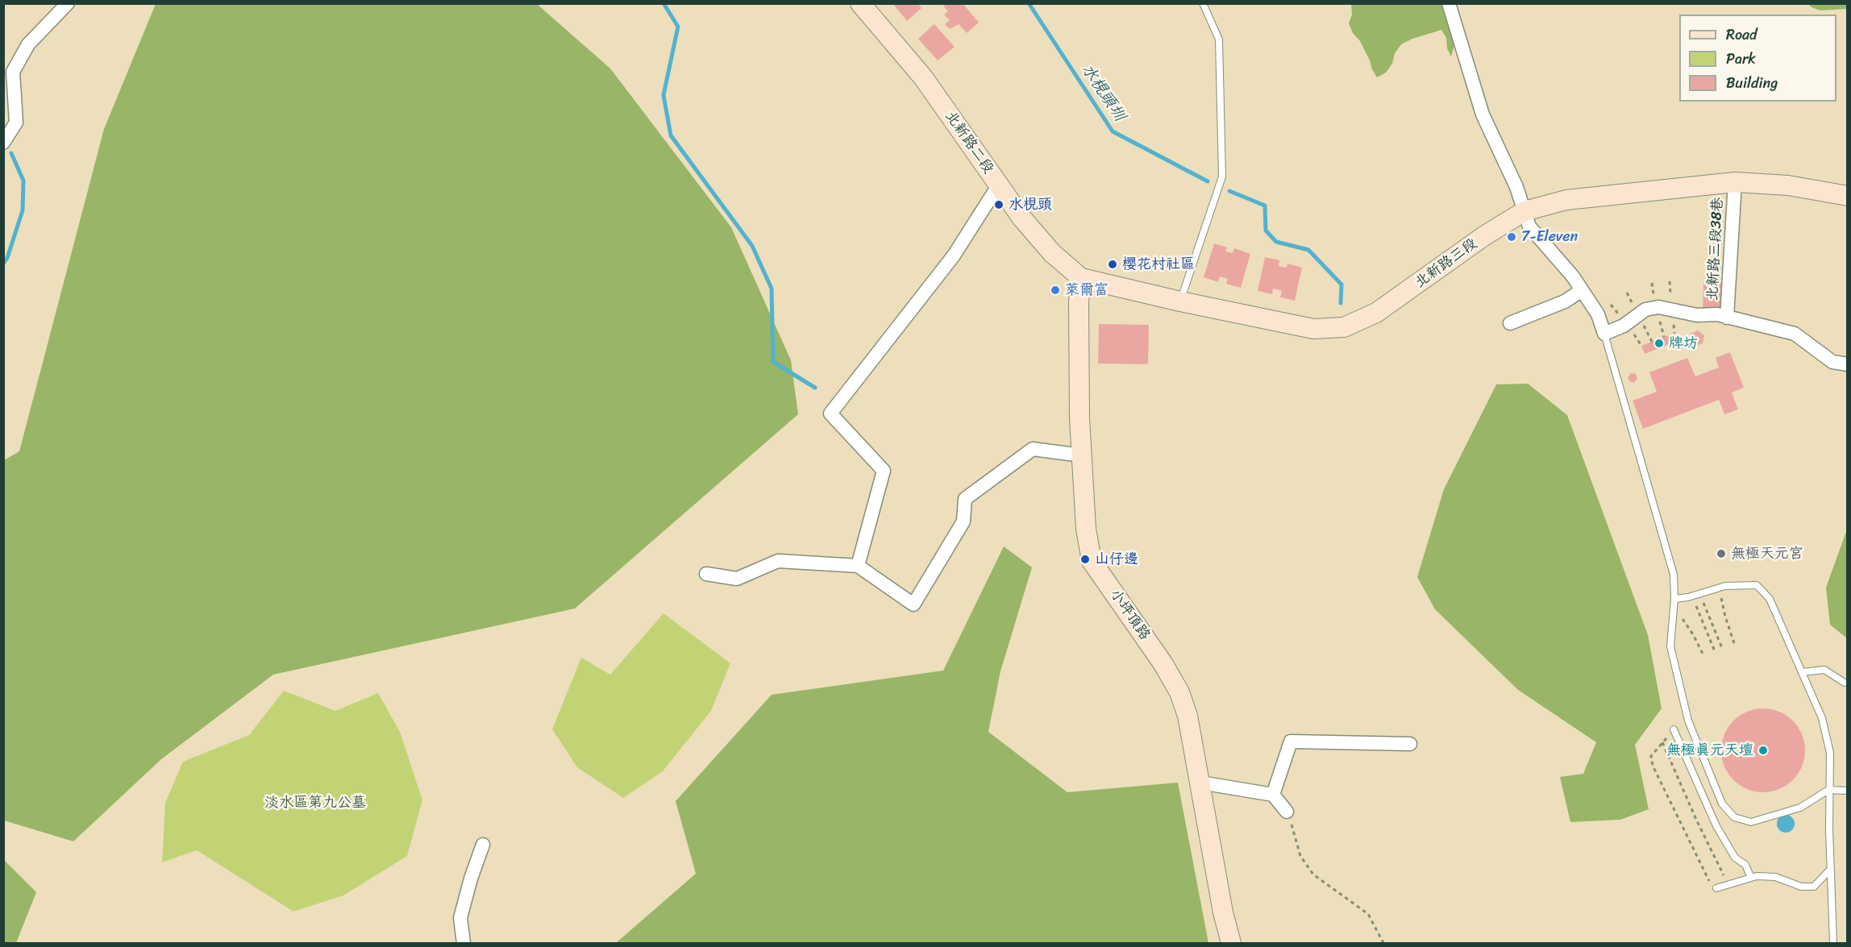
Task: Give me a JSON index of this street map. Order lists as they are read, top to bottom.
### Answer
{
  "streets": {
    "main road": ["北新路二段", "北新路三段", "小坪頂路"],
    "street": ["北新路三段38巷"]
  },
  "crossings": [
    ["北新路二段", "北新路三段"],
    ["北新路二段", "小坪頂路"],
    ["北新路三段38巷", "北新路三段"],
    ["北新路三段", "小坪頂路"]
  ],
  "water": ["水梘頭圳"],
  "parks": ["淡水區第九公墓"],
  "places": [
    "水梘頭",
    "7-Eleven",
    "櫻花村社區",
    "萊爾富",
    "牌坊",
    "無極天元宮",
    "山仔邊",
    "無極真元天壇"
  ],
  "legend": ["Road", "Park", "Building"]
}
